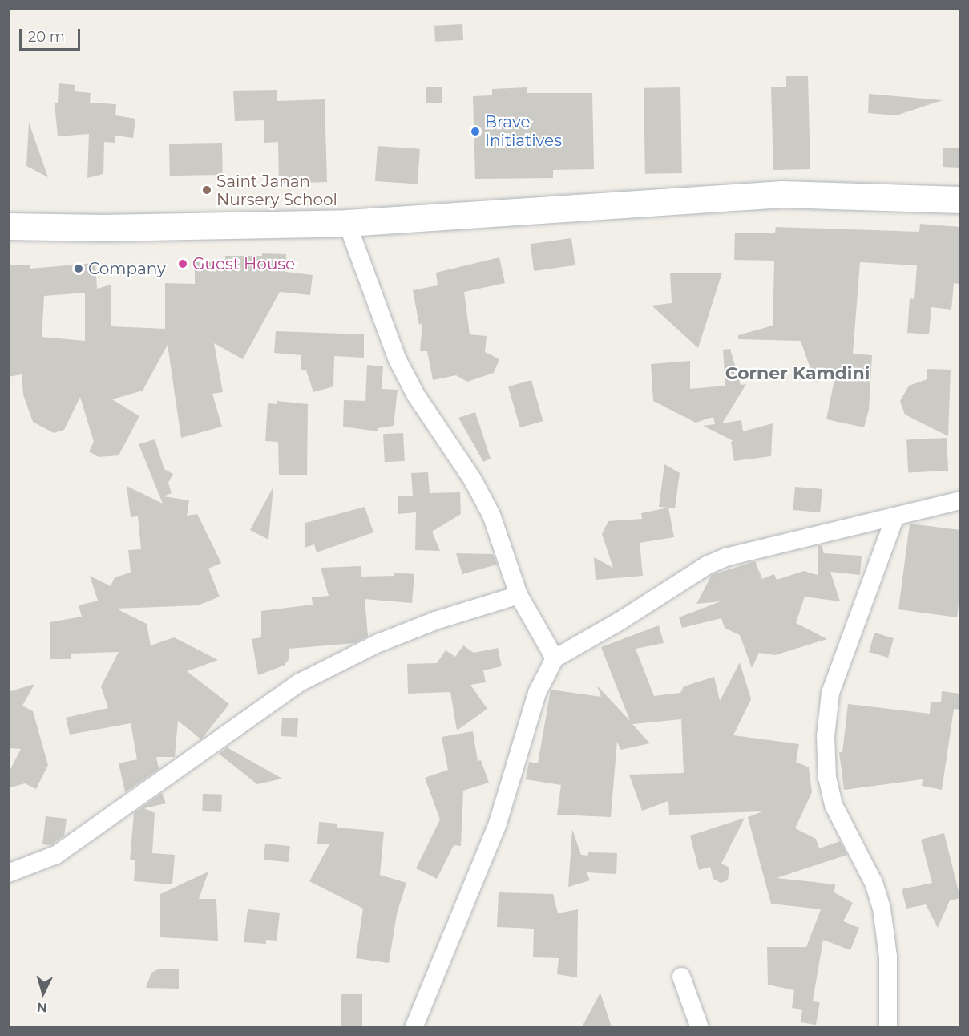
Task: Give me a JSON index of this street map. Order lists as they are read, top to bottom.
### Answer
{
  "districts": ["Corner Kamdini"],
  "places": [
    "Brave Initiatives",
    "Saint Janan Nursery School",
    "Guest House",
    "Company"
  ],
  "scale_bar": "20 m",
  "north": "bottom"
}
